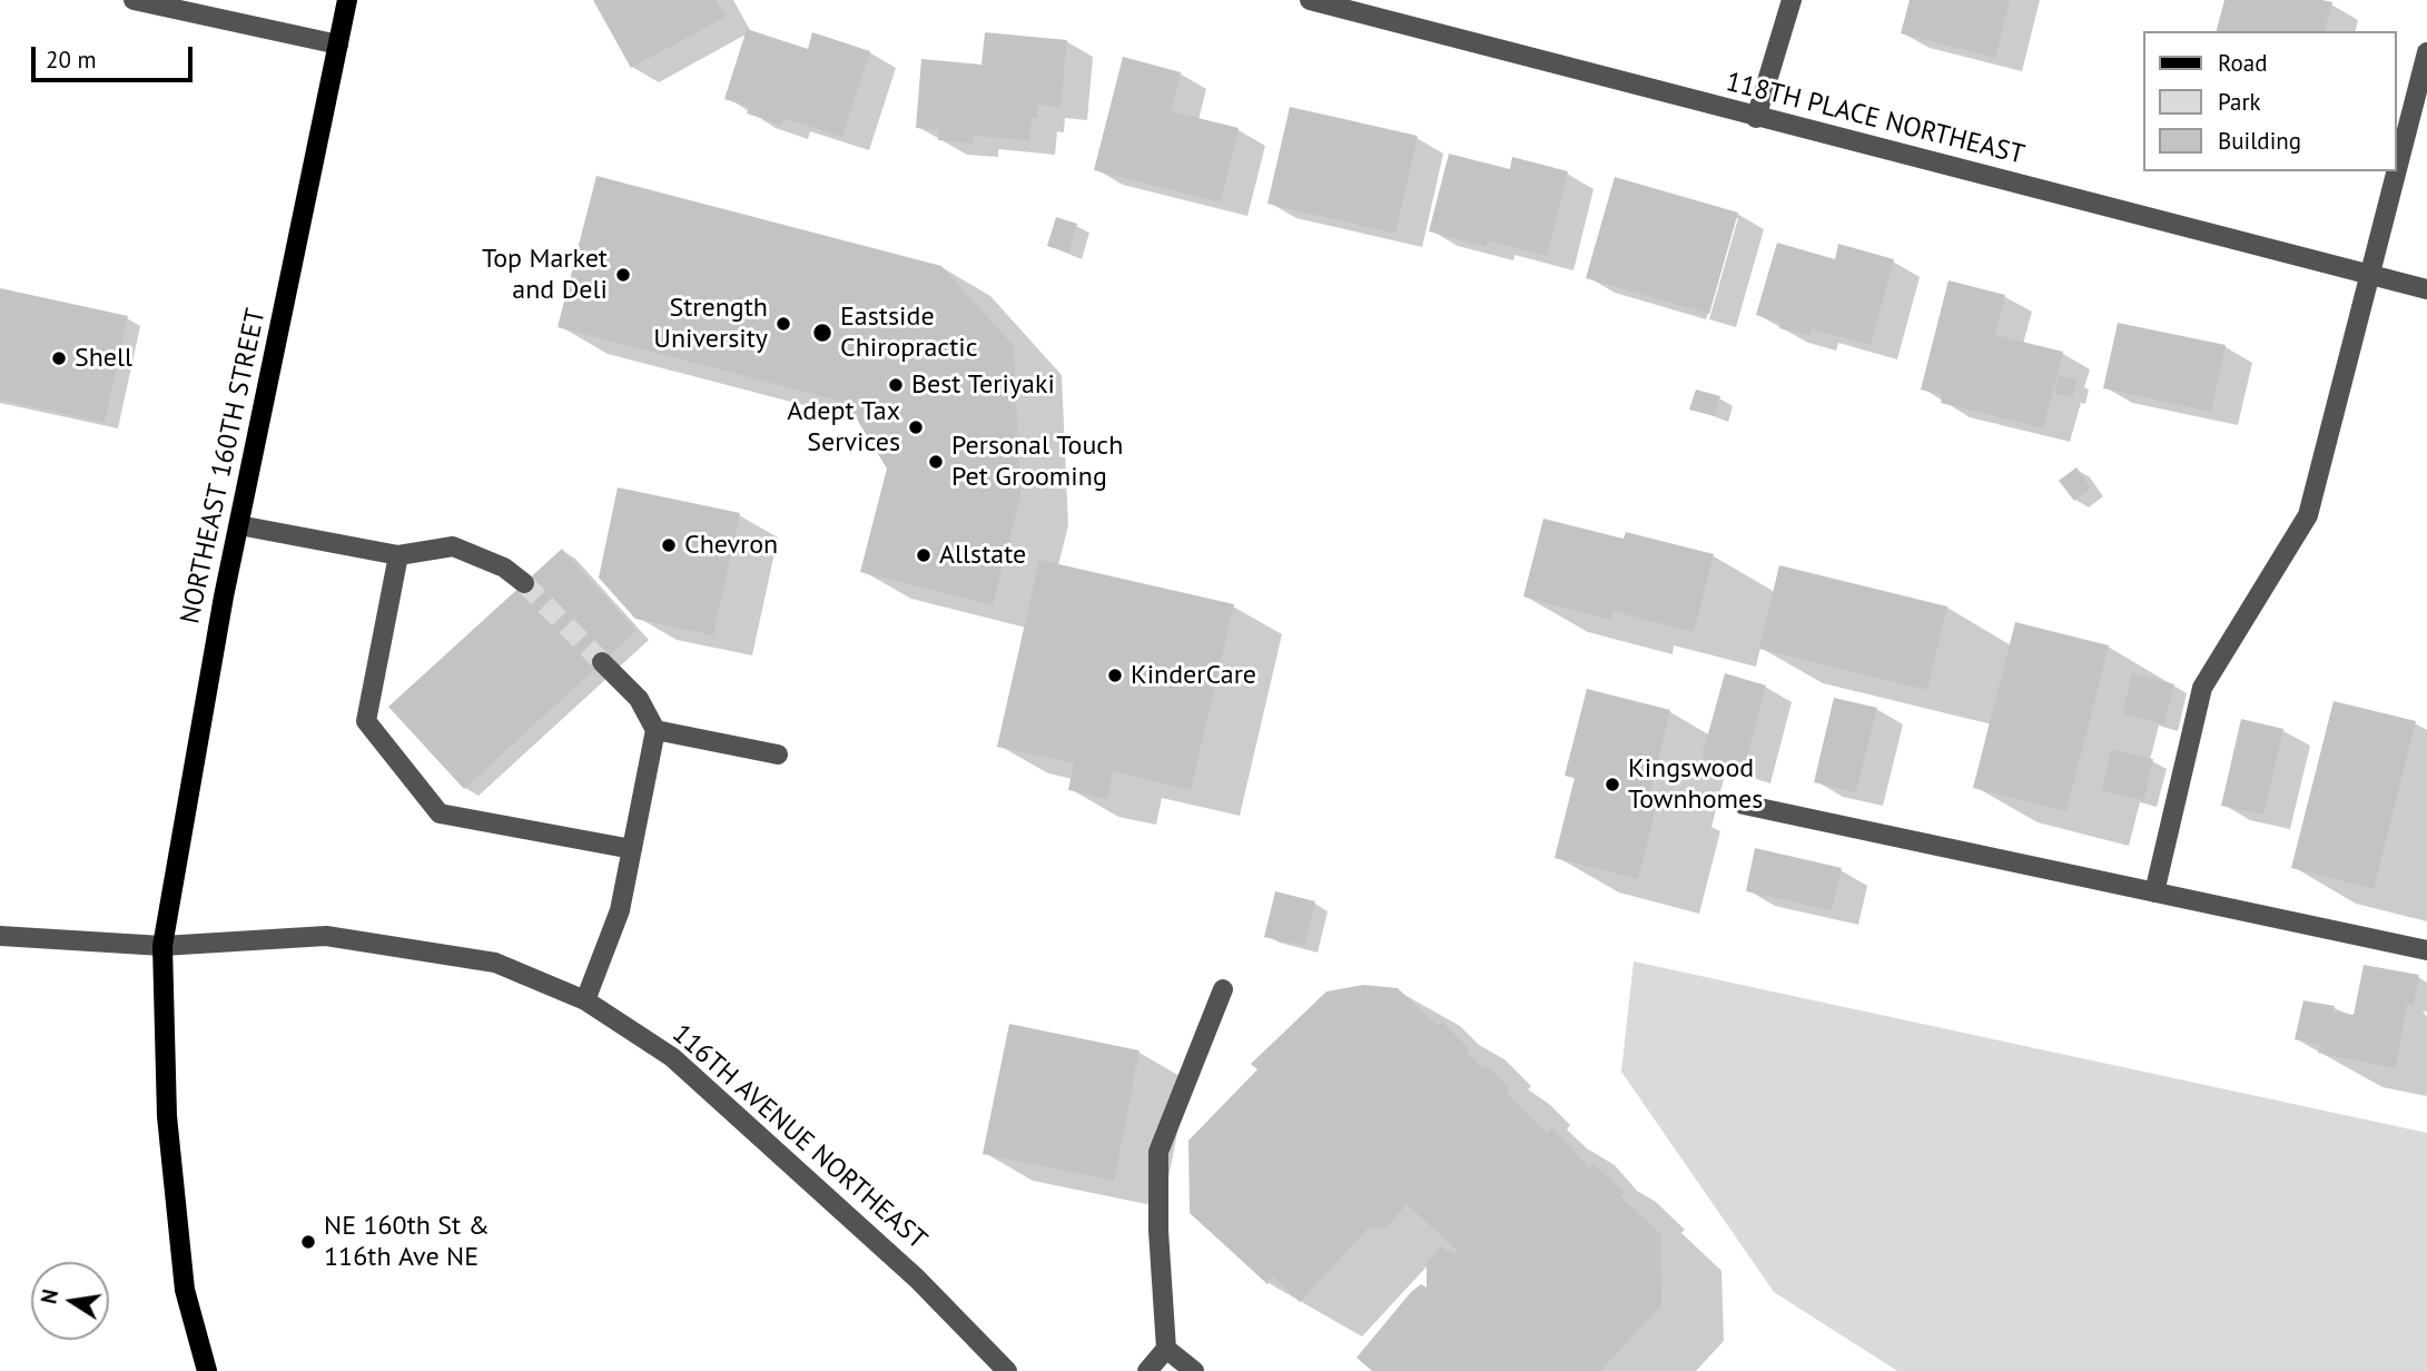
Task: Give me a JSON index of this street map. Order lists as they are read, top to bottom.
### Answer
{
  "streets": {
    "main road": ["NORTHEAST 160TH STREET"],
    "street": ["118TH PLACE NORTHEAST", "116TH AVENUE NORTHEAST"]
  },
  "crossings": [
    ["NORTHEAST 160TH STREET", "116TH AVENUE NORTHEAST"]
  ],
  "places": [
    "Top Market and Deli",
    "Strength University",
    "Eastside Chiropractic",
    "Shell",
    "Best Teriyaki",
    "Adept Tax Services",
    "Personal Touch Pet Grooming",
    "Chevron",
    "Allstate",
    "KinderCare",
    "Kingswood Townhomes",
    "NE 160th St & 116th Ave NE"
  ],
  "legend": ["Road", "Park", "Building"],
  "scale_bar": "20 m",
  "north": "left"
}
